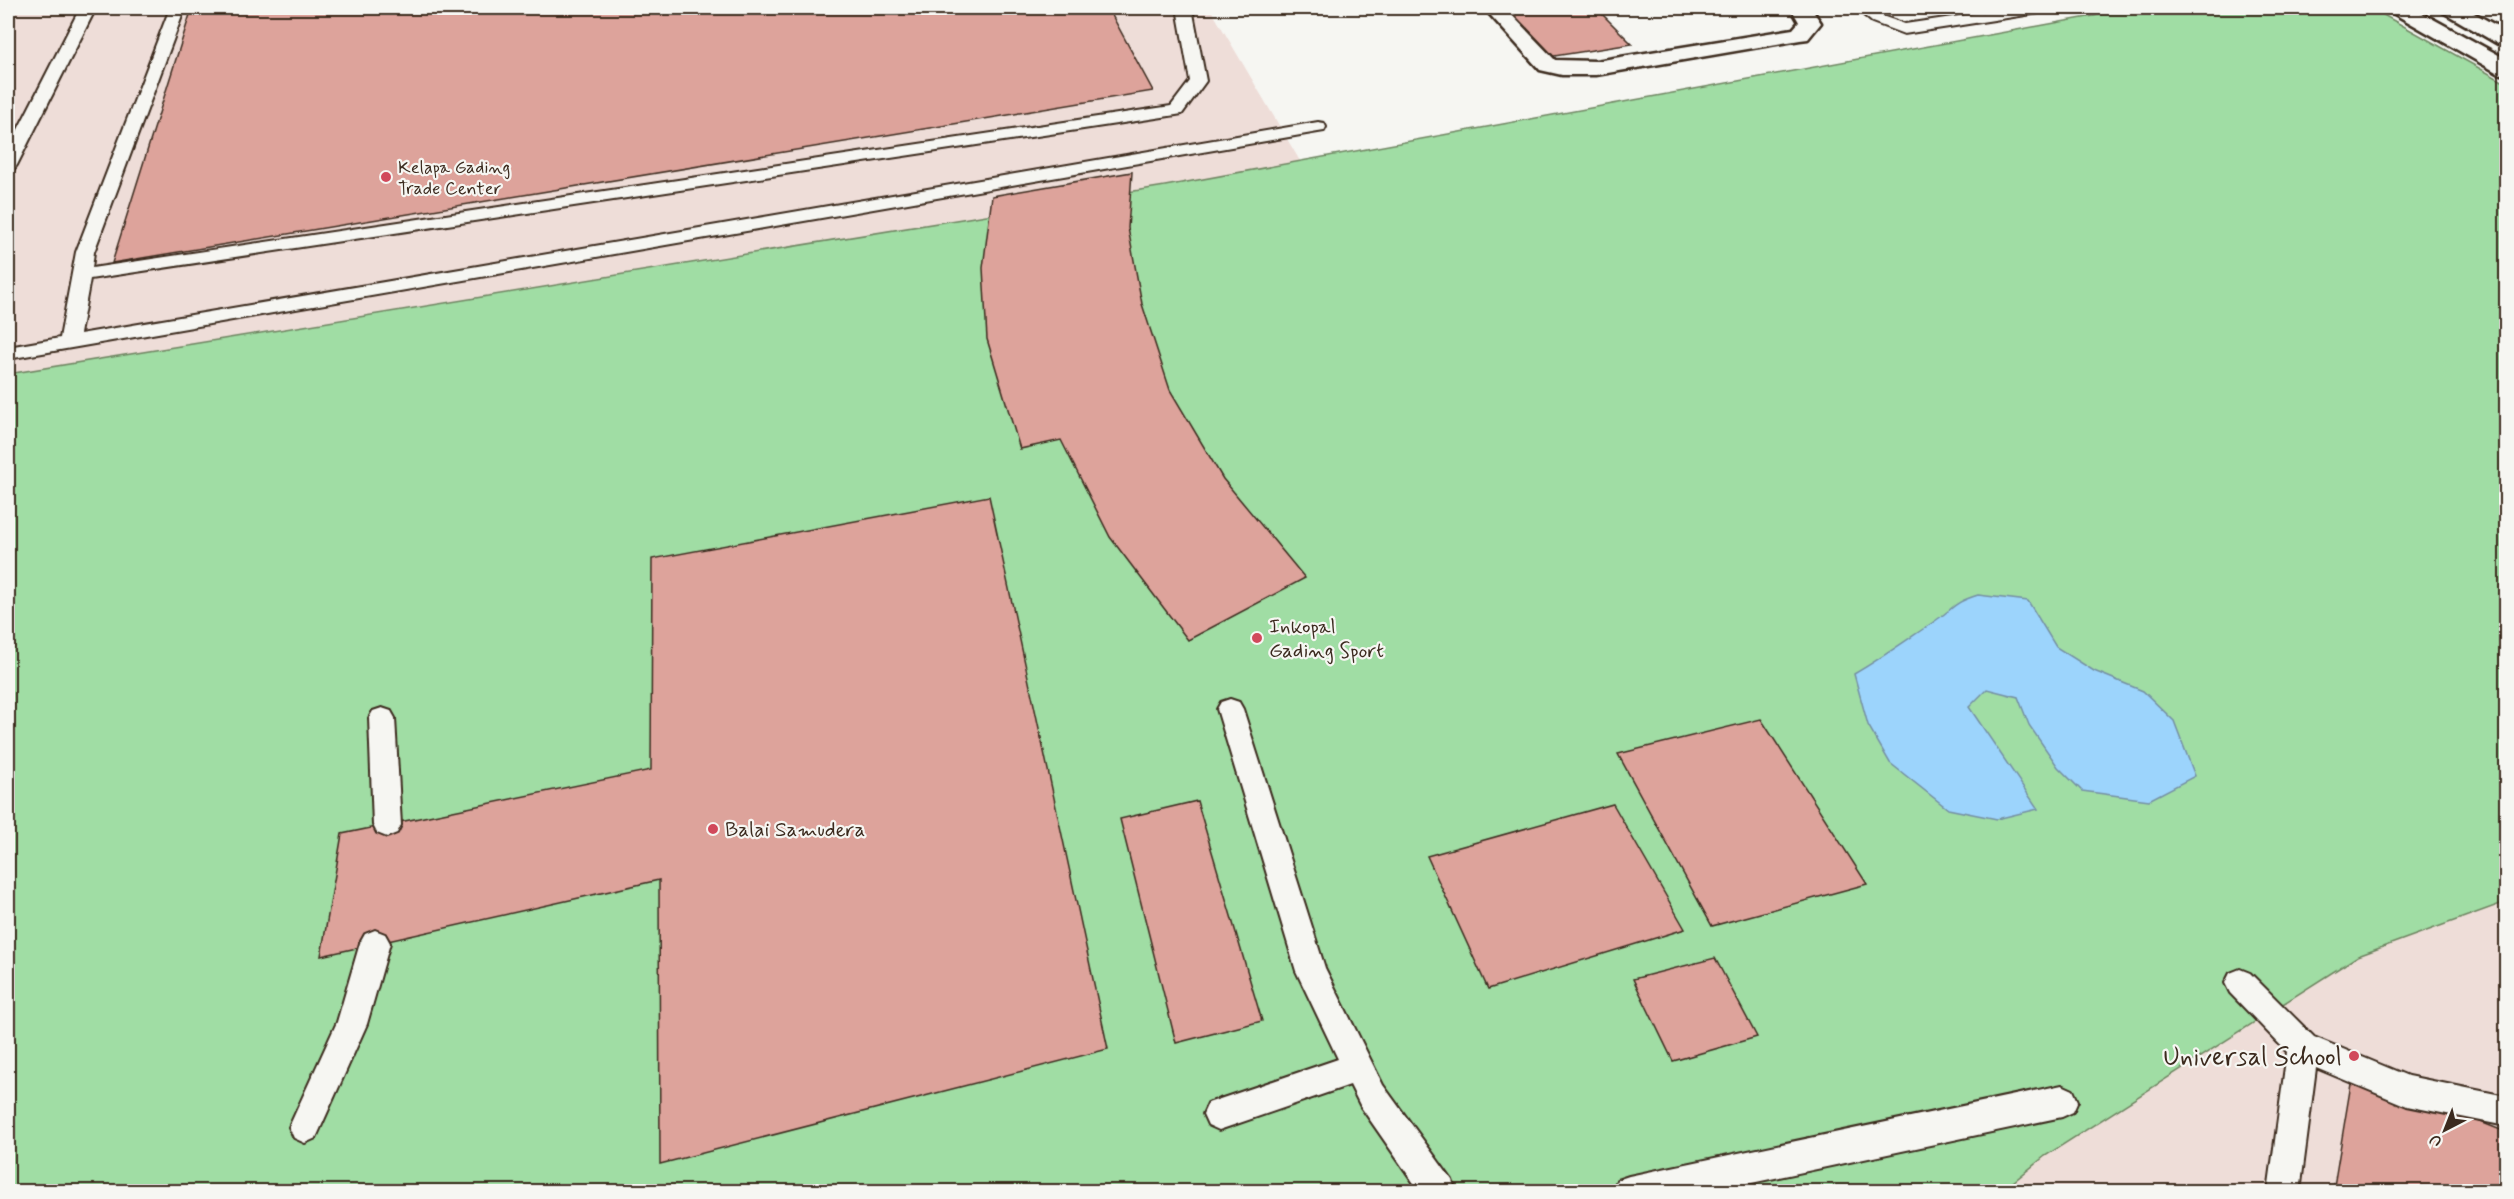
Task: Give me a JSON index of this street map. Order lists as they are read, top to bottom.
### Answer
{
  "places": [
    "Kelapa Gading Trade Center",
    "Inkopal Gading Sport",
    "Balai Samudera",
    "Universal School"
  ],
  "north": "bottom left"
}
